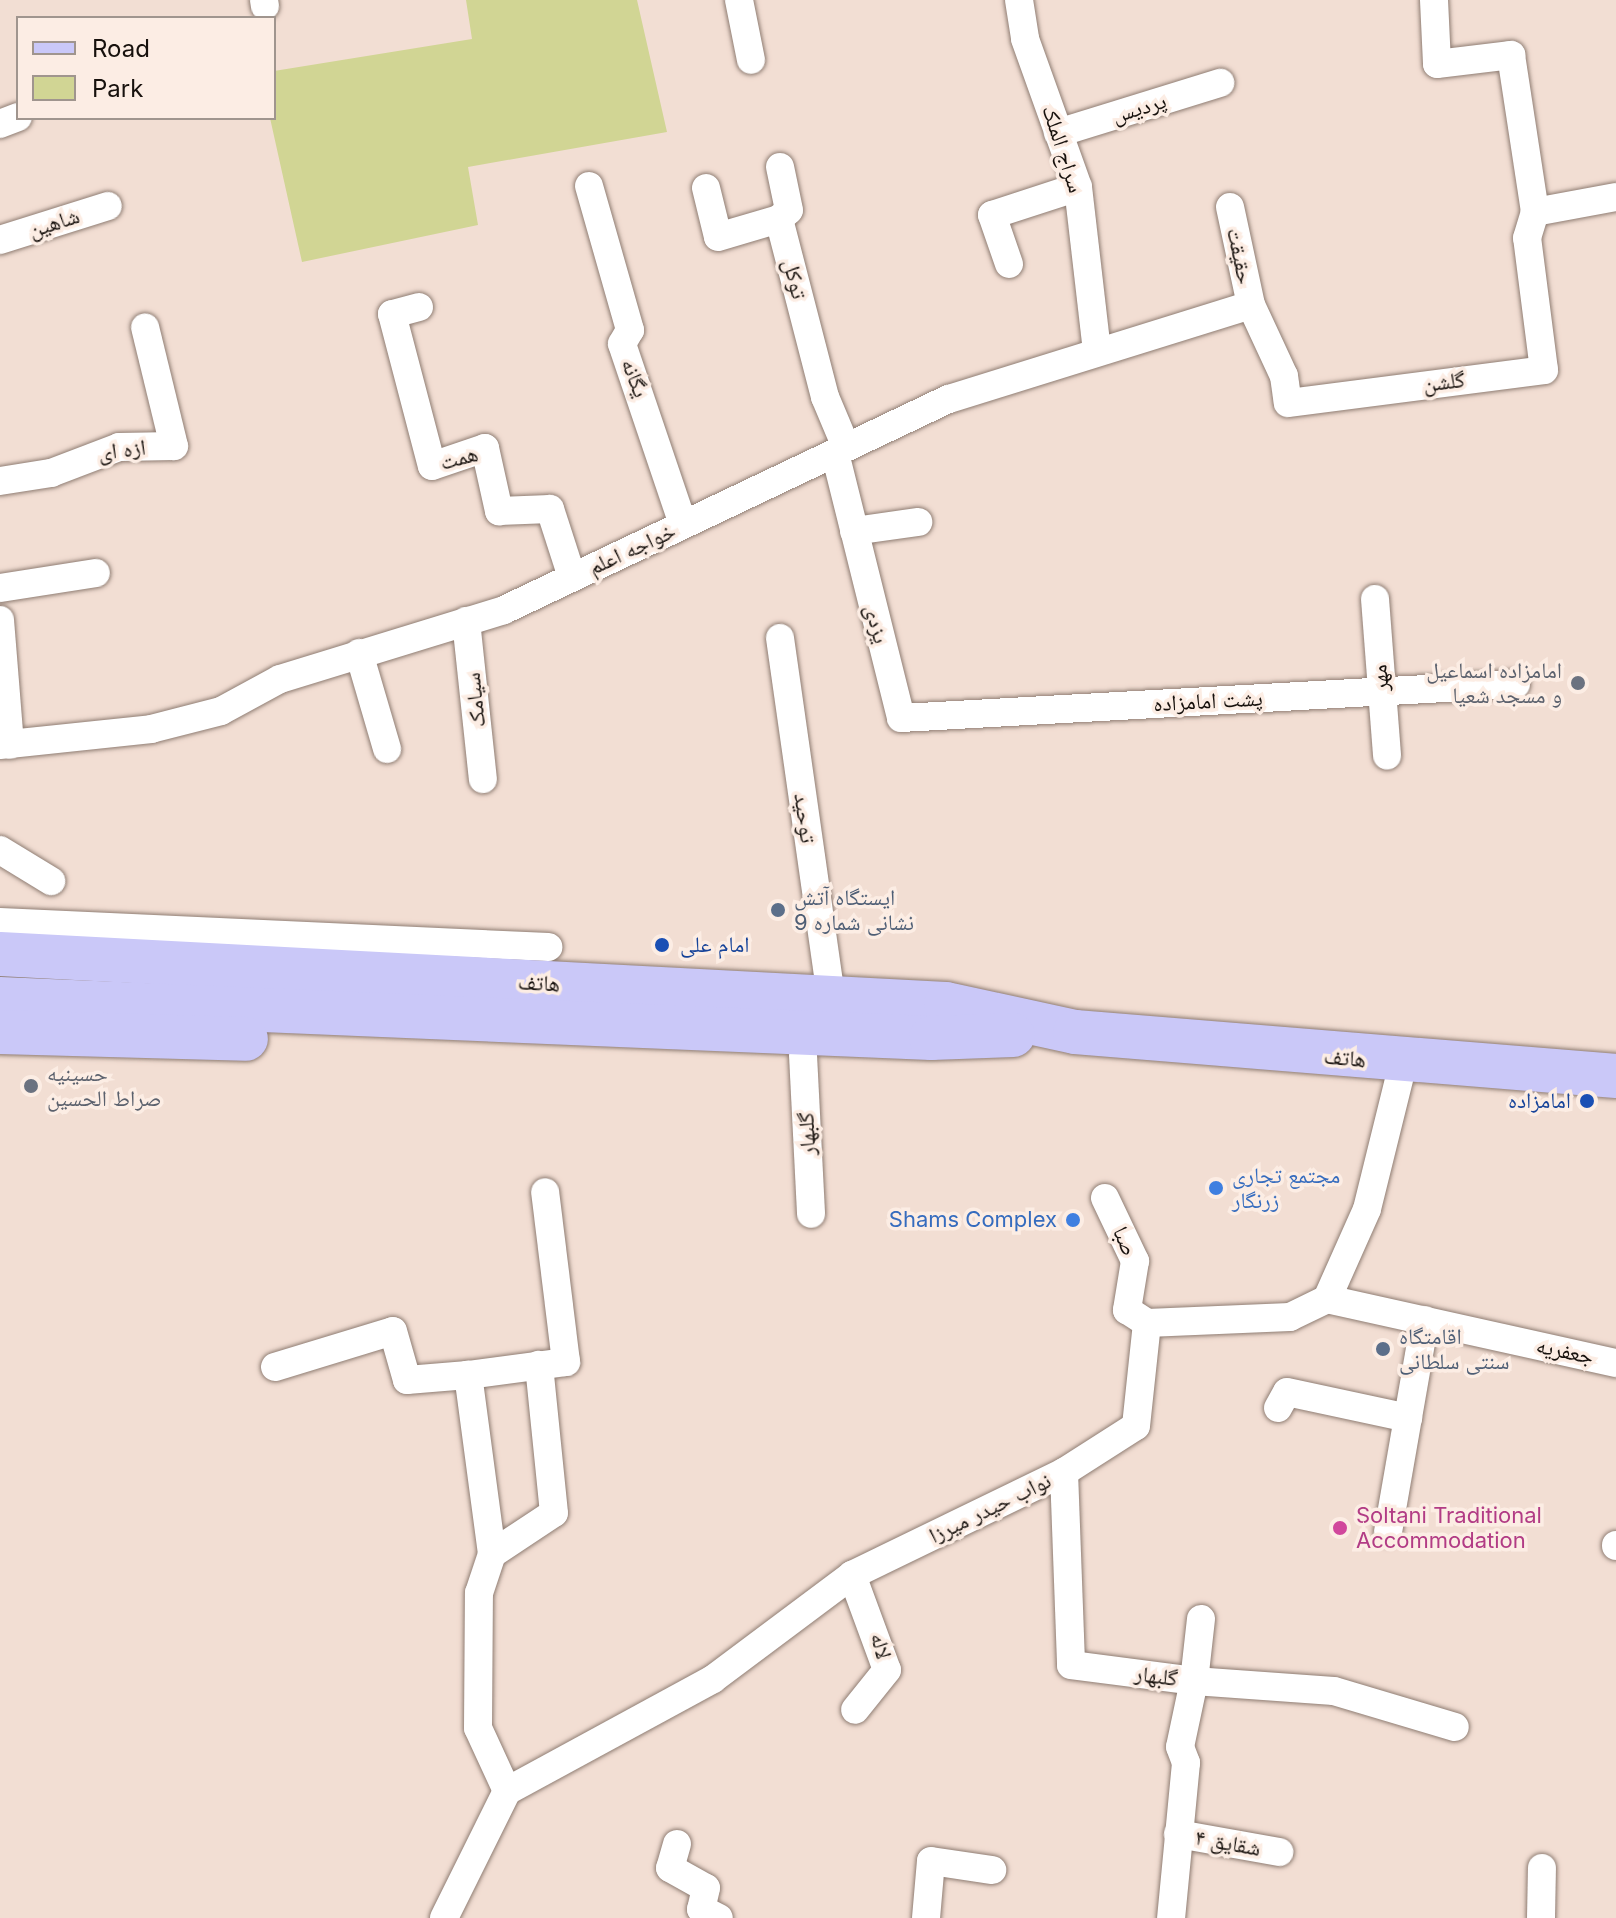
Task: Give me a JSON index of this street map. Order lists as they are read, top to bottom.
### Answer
{
  "streets": {
    "main road": ["هاتف"],
    "street": [
      "پردیس",
      "سراج الملک",
      "شاهین",
      "حقیقت",
      "توکل",
      "یگانه",
      "گلشن",
      "ازه ای",
      "همت",
      "خواجه اعلم",
      "یزدی",
      "مهر",
      "سیامک",
      "پشت امامزاده",
      "توحید",
      "گلبهار",
      "صبا",
      "جعفریه",
      "نواب حیدر میرزا",
      "لاله",
      "شقایق ۴"
    ]
  },
  "crossings": [
    ["پردیس", "سراج الملک"],
    ["سراج الملک", "خواجه اعلم"],
    ["حقیقت", "گلشن"],
    ["حقیقت", "خواجه اعلم"],
    ["توکل", "خواجه اعلم"],
    ["توکل", "یزدی"],
    ["یگانه", "خواجه اعلم"],
    ["گلشن", "خواجه اعلم"],
    ["همت", "خواجه اعلم"],
    ["خواجه اعلم", "یزدی"],
    ["خواجه اعلم", "سیامک"],
    ["یزدی", "پشت امامزاده"],
    ["مهر", "پشت امامزاده"],
    ["توحید", "هاتف"],
    ["گلبهار", "نواب حیدر میرزا"],
    ["گلبهار", "شقایق ۴"],
    ["صبا", "نواب حیدر میرزا"],
    ["نواب حیدر میرزا", "لاله"]
  ],
  "places": [
    "امامزاده اسماعیل و مسجد شعیا",
    "ایستگاه آتش نشانی شماره 9",
    "امام علی",
    "حسینیه صراط الحسین",
    "امامزاده",
    "مجتمع تجاری زرنگار",
    "Shams Complex",
    "اقامتگاه سنتی سلطانی",
    "Soltani Traditional Accommodation"
  ],
  "legend": ["Road", "Park"]
}
